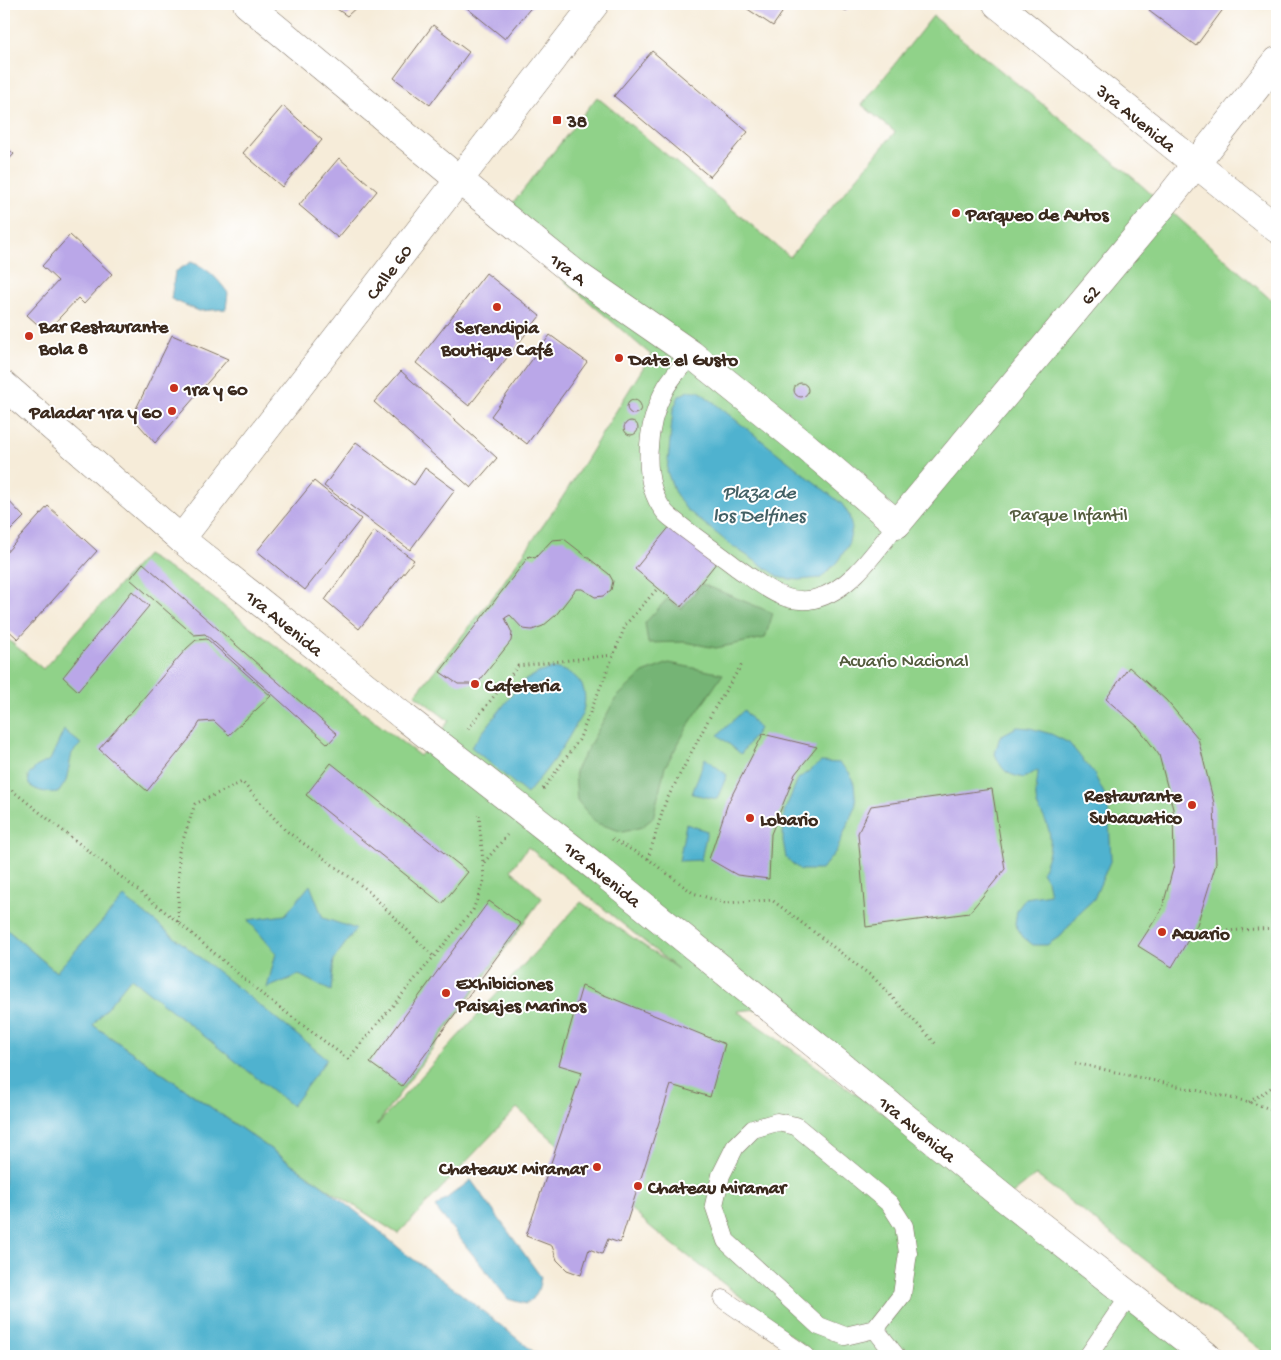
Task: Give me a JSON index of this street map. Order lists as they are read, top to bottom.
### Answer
{
  "streets": {
    "street": [
      "3ra Avenida",
      "1ra A",
      "Calle 60",
      "62",
      "1ra Avenida"
    ]
  },
  "crossings": [
    ["3ra Avenida", "62"],
    ["1ra A", "Calle 60"],
    ["1ra A", "62"],
    ["Calle 60", "1ra Avenida"]
  ],
  "water": ["Plaza de los Delfines"],
  "parks": ["Parque Infantil", "Acuario Nacional"],
  "places": {
    "transit": ["38"],
    "other": [
      "Parqueo de Autos",
      "Serendipia Boutique Café",
      "Bar Restaurante Bola 8",
      "Date el Gusto",
      "1ra y 60",
      "Paladar 1ra y 60",
      "Cafeteria",
      "Restaurante Subacuatico",
      "Lobario",
      "Acuario",
      "Exhibiciones Paisajes Marinos",
      "Chateaux Miramar",
      "Chateau Miramar"
    ]
  }
}
